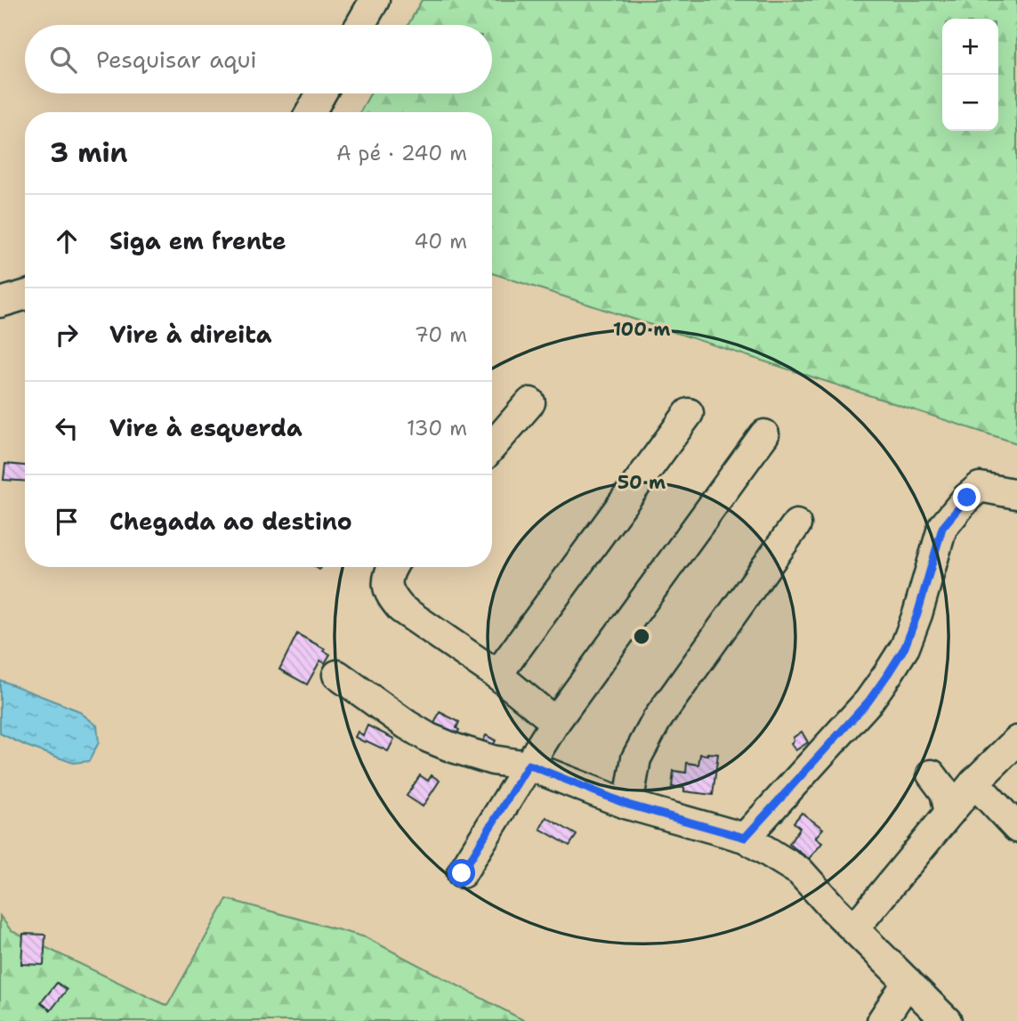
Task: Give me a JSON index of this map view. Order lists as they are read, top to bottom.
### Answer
{
  "page": {
    "map_buttons": ["+", "−"],
    "search": "Pesquisar aqui",
    "heading": ["3 min", "A pé · 240 m"],
    "list": [
      ["Siga em frente", "40 m"],
      ["Vire à direita", "70 m"],
      ["Vire à esquerda", "130 m"],
      "Chegada ao destino"
    ]
  },
  "rings": ["100 m", "50 m"]
}
